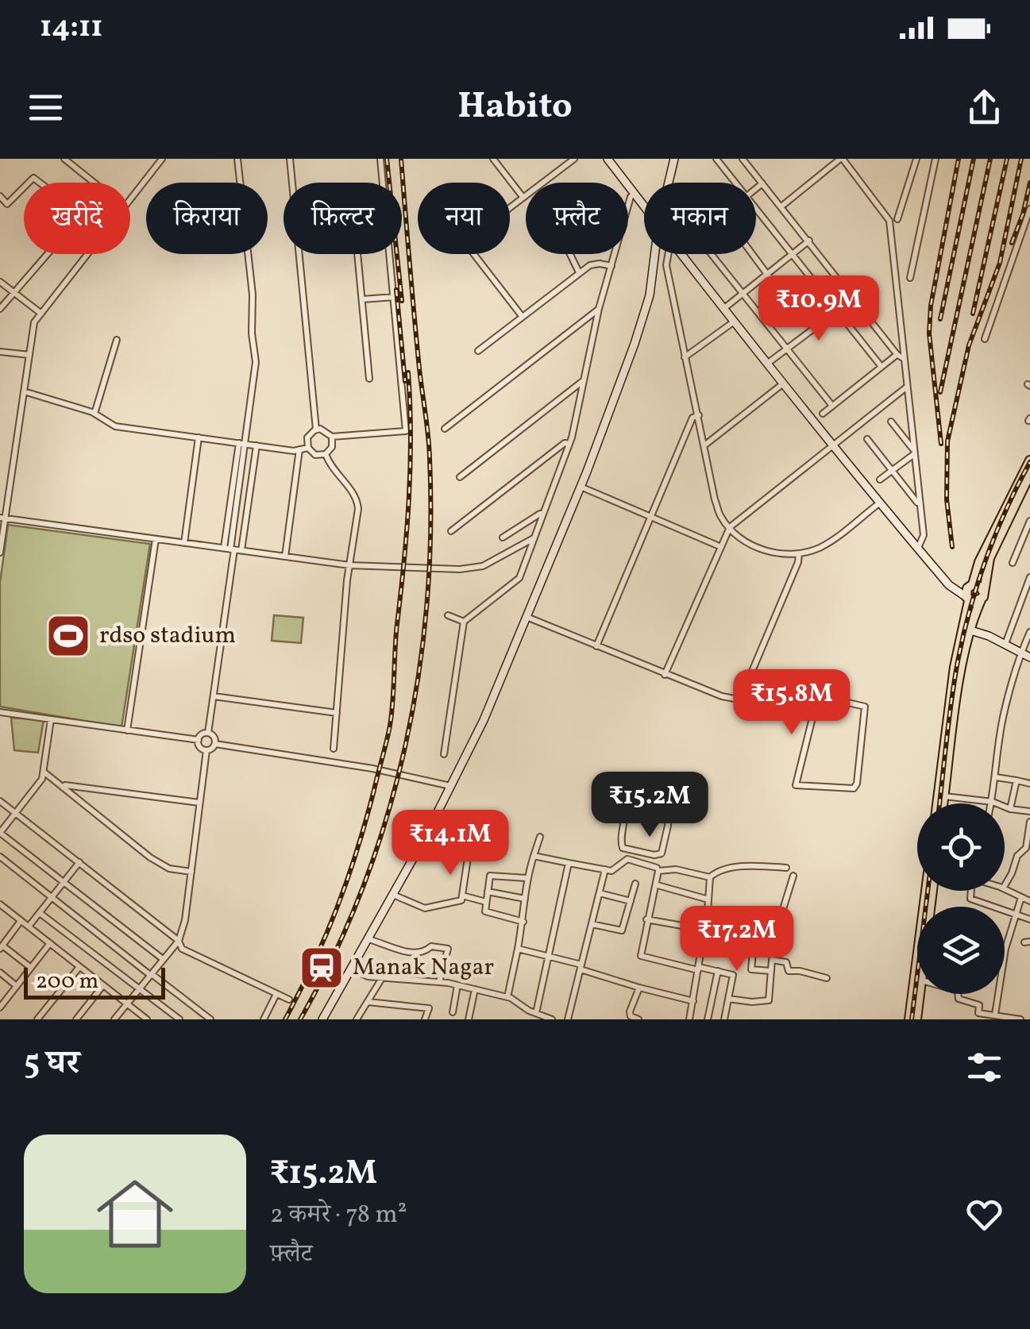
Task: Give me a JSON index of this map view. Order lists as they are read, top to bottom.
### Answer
{
  "places": {
    "sports": ["rdso stadium"],
    "station": ["Manak Nagar"]
  },
  "scale_bar": "200 m",
  "page": {
    "status": "14:11",
    "header": "Habito",
    "chip": [
      "खरीदें",
      "किराया",
      "फ़िल्टर",
      "नया",
      "फ़्लैट",
      "मकान"
    ],
    "price": [
      "₹10.9M",
      "₹15.8M",
      "₹15.2M",
      "₹14.1M",
      "₹17.2M"
    ],
    "scale": "200 m",
    "heading": "5 घर",
    "list": [
      {
        "name": "₹15.2M",
        "note": "2 कमरे · 78 m² · फ़्लैट"
      }
    ]
  }
}
